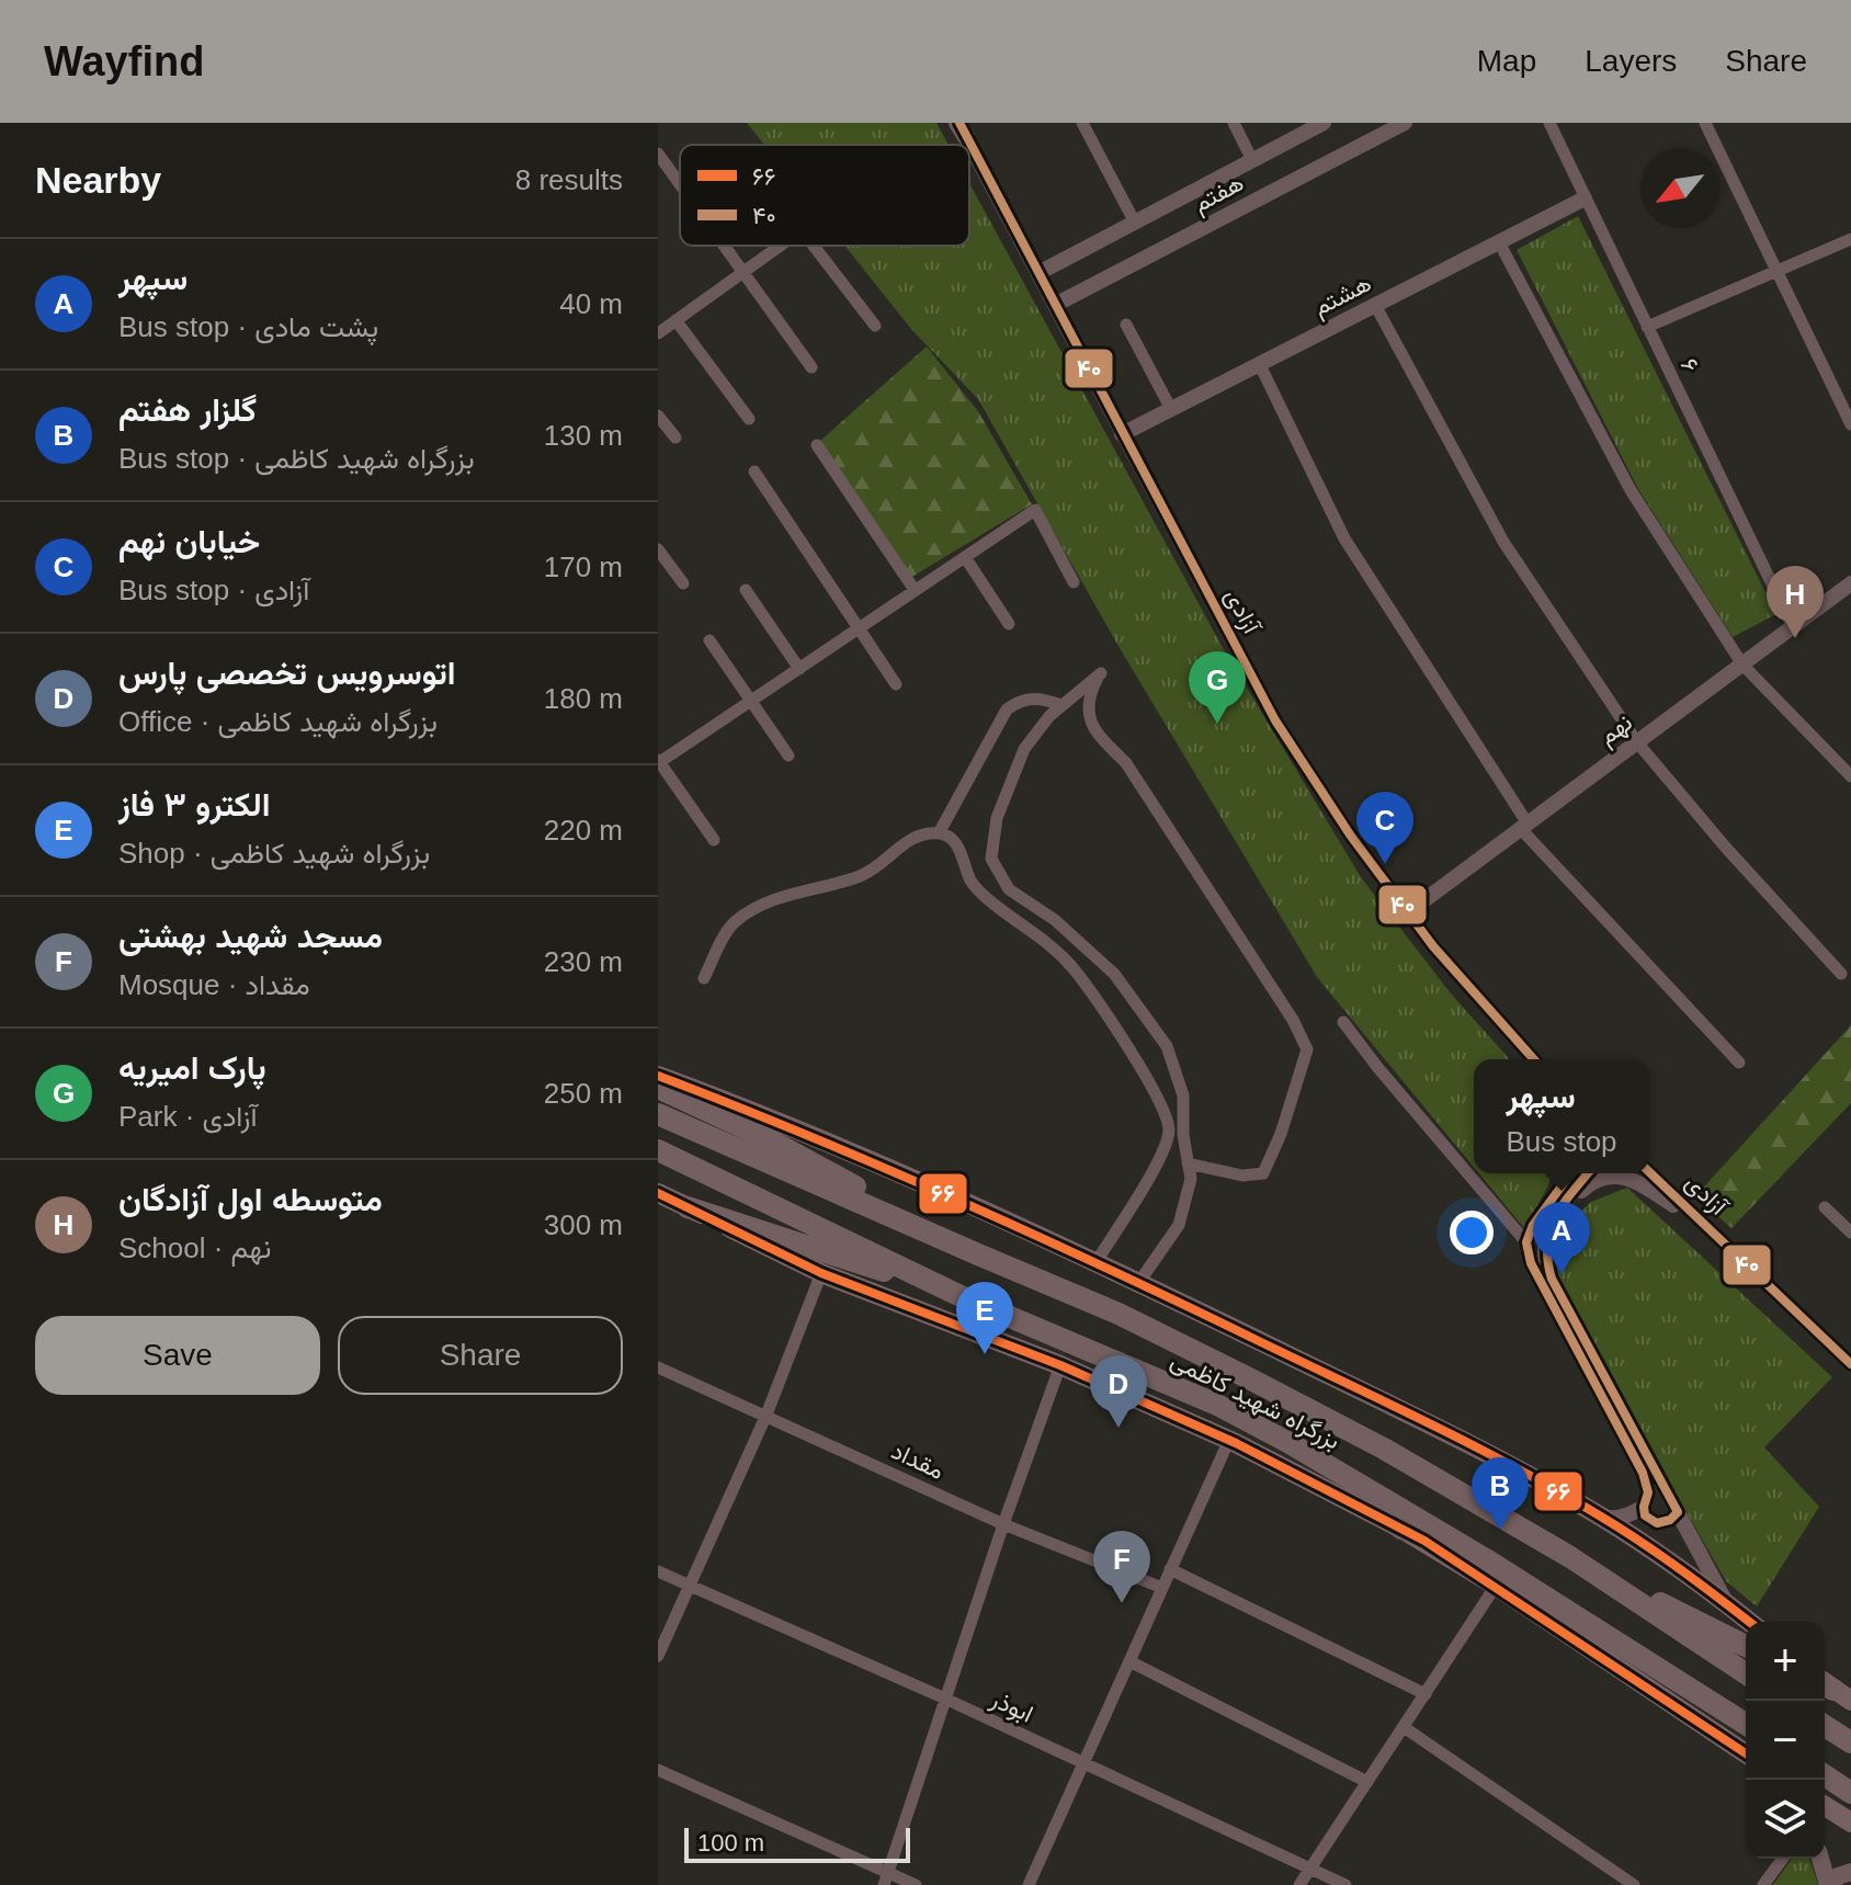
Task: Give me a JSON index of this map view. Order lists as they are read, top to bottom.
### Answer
{
  "streets": {
    "highway": ["بزرگراه شهید کاظمی"],
    "street": [
      "هفتم",
      "هشتم",
      "۶",
      "آزادی",
      "نهم",
      "مقداد",
      "ابوذر"
    ]
  },
  "crossings": [
    ["هفتم", "آزادی"],
    ["هشتم", "۶"],
    ["هشتم", "آزادی"],
    ["۶", "نهم"],
    ["آزادی", "نهم"]
  ],
  "lines": ["transit line ۴۰", "transit line ۶۶"],
  "legend": ["۶۶", "۴۰"],
  "scale_bar": "100 m",
  "north": "bottom left",
  "page": {
    "header": "Wayfind",
    "nav": ["Map", "Layers", "Share"],
    "heading": ["Nearby", "8 results"],
    "list": [
      {
        "mark": "A",
        "name": "سپهر",
        "note": "Bus stop · پشت مادی",
        "value": "40 m"
      },
      {
        "mark": "B",
        "name": "گلزار هفتم",
        "note": "Bus stop · بزرگراه شهید کاظمی",
        "value": "130 m"
      },
      {
        "mark": "C",
        "name": "خیابان نهم",
        "note": "Bus stop · آزادی",
        "value": "170 m"
      },
      {
        "mark": "D",
        "name": "اتوسرویس تخصصی پارس",
        "note": "Office · بزرگراه شهید کاظمی",
        "value": "180 m"
      },
      {
        "mark": "E",
        "name": "الکترو ۳ فاز",
        "note": "Shop · بزرگراه شهید کاظمی",
        "value": "220 m"
      },
      {
        "mark": "F",
        "name": "مسجد شهید بهشتی",
        "note": "Mosque · مقداد",
        "value": "230 m"
      },
      {
        "mark": "G",
        "name": "پارک امیریه",
        "note": "Park · آزادی",
        "value": "250 m"
      },
      {
        "mark": "H",
        "name": "متوسطه اول آزادگان",
        "note": "School · نهم",
        "value": "300 m"
      }
    ],
    "pins": [
      "H",
      "G",
      "C",
      "A",
      "E",
      "D",
      "B",
      "F"
    ],
    "popup": ["سپهر", "Bus stop"],
    "buttons": ["Save", "Share"],
    "map_buttons": ["+", "−"],
    "scale": "100 m"
  }
}
